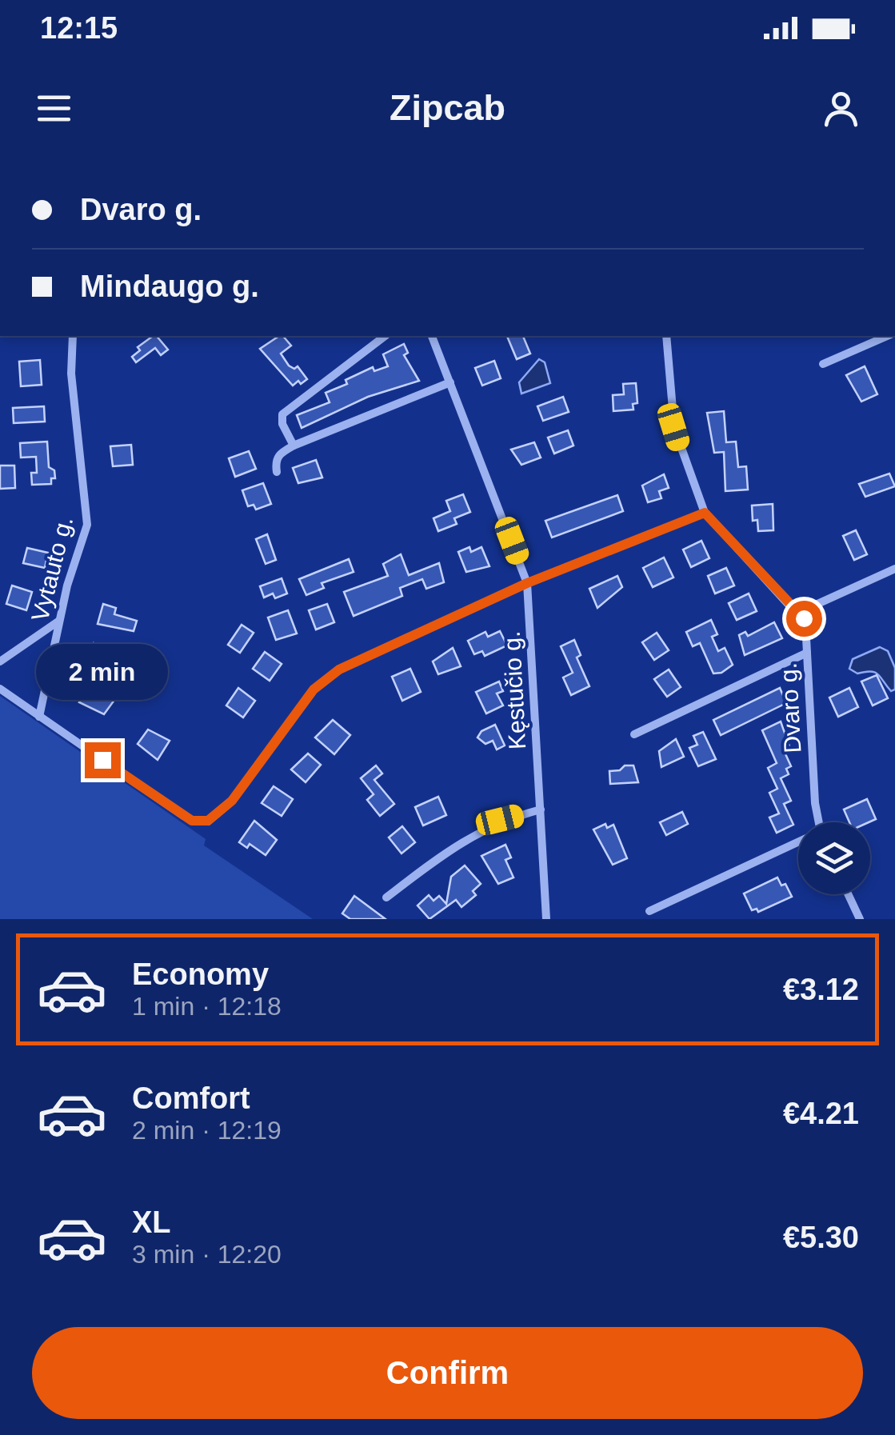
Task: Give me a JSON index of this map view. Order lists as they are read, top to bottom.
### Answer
{
  "streets": {
    "street": ["Vytauto g.", "Kęstučio g.", "Dvaro g."]
  },
  "page": {
    "status": "12:15",
    "header": "Zipcab",
    "banner": ["Dvaro g.", "Mindaugo g."],
    "bubble": "2 min",
    "list": [
      {
        "name": "Economy",
        "note": "1 min · 12:18",
        "value": "€3.12"
      },
      {
        "name": "Comfort",
        "note": "2 min · 12:19",
        "value": "€4.21"
      },
      {
        "name": "XL",
        "note": "3 min · 12:20",
        "value": "€5.30"
      }
    ],
    "buttons": "Confirm"
  }
}
